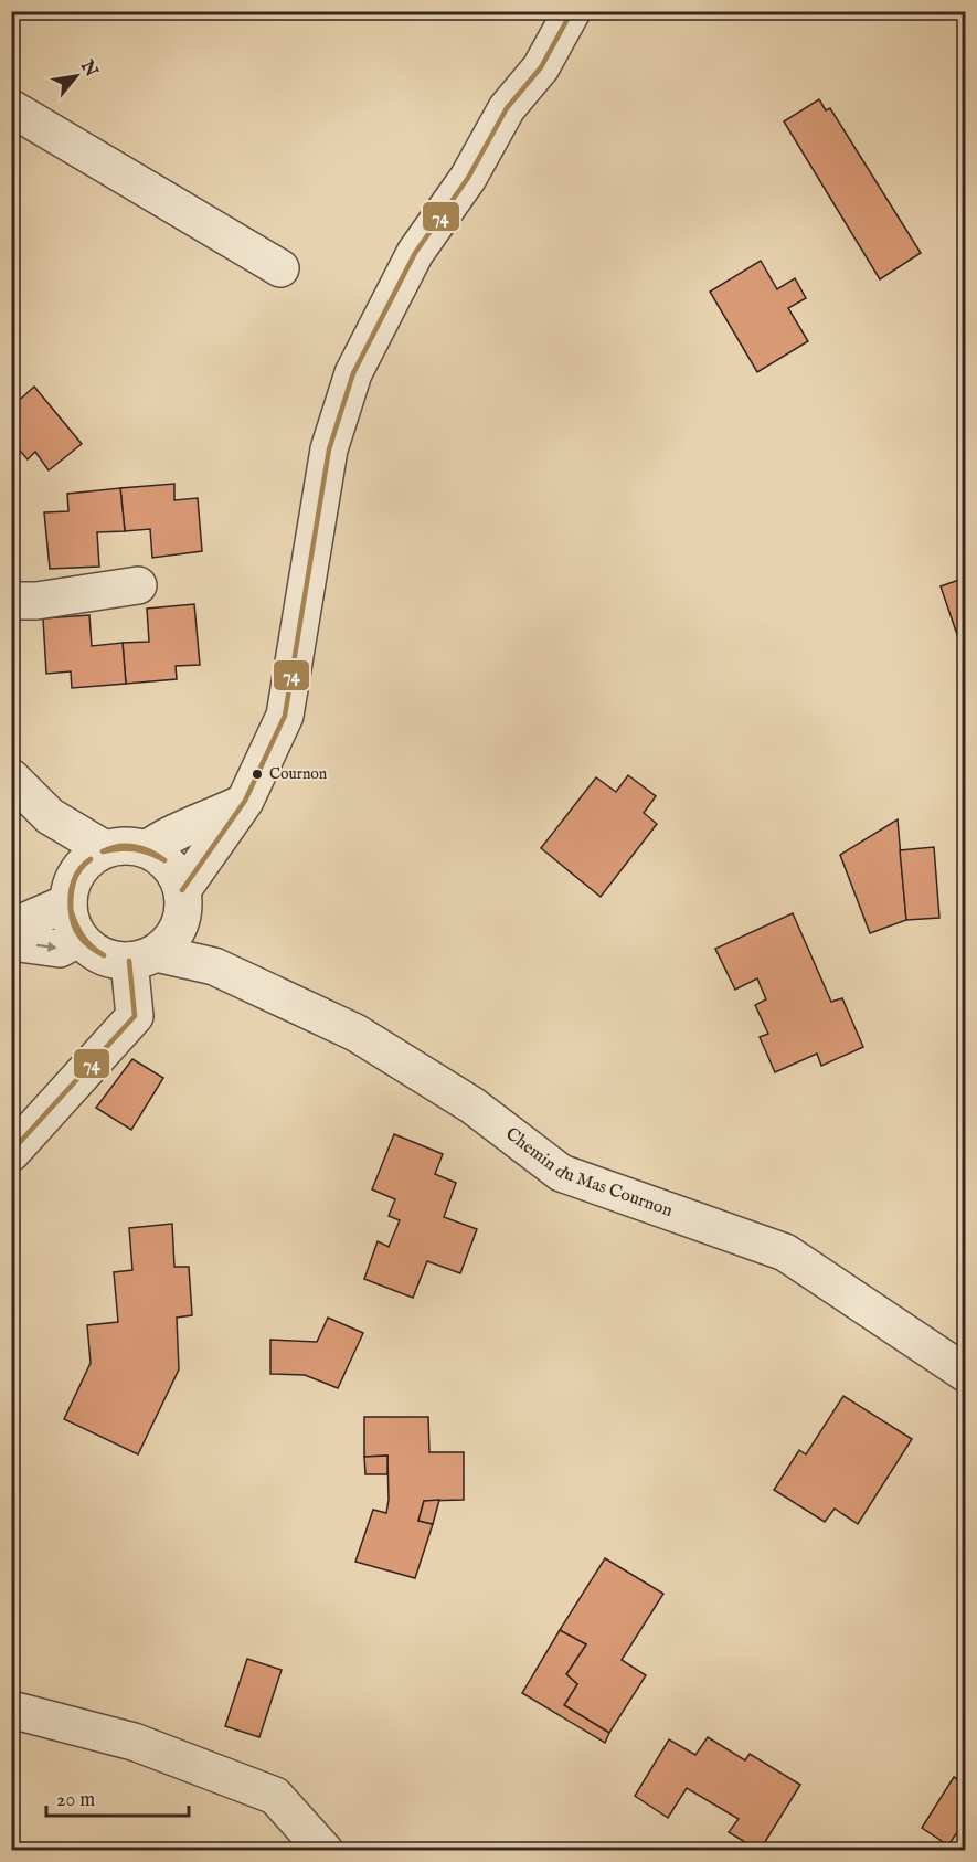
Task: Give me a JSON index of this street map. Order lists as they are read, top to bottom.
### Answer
{
  "streets": {
    "street": ["Chemin du Mas Cournon"]
  },
  "places": ["Cournon"],
  "lines": ["transit line 74"],
  "scale_bar": "20 m",
  "north": "top right"
}
